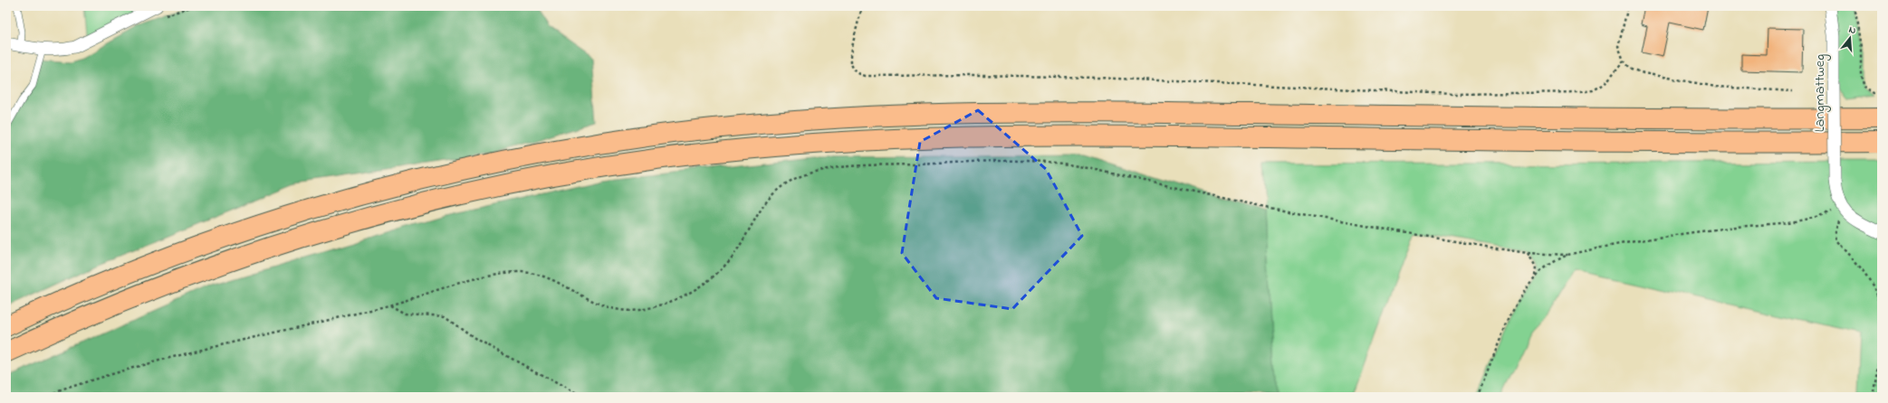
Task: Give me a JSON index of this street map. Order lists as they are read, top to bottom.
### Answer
{
  "streets": {
    "street": ["Langmattweg"]
  },
  "north": "top"
}
